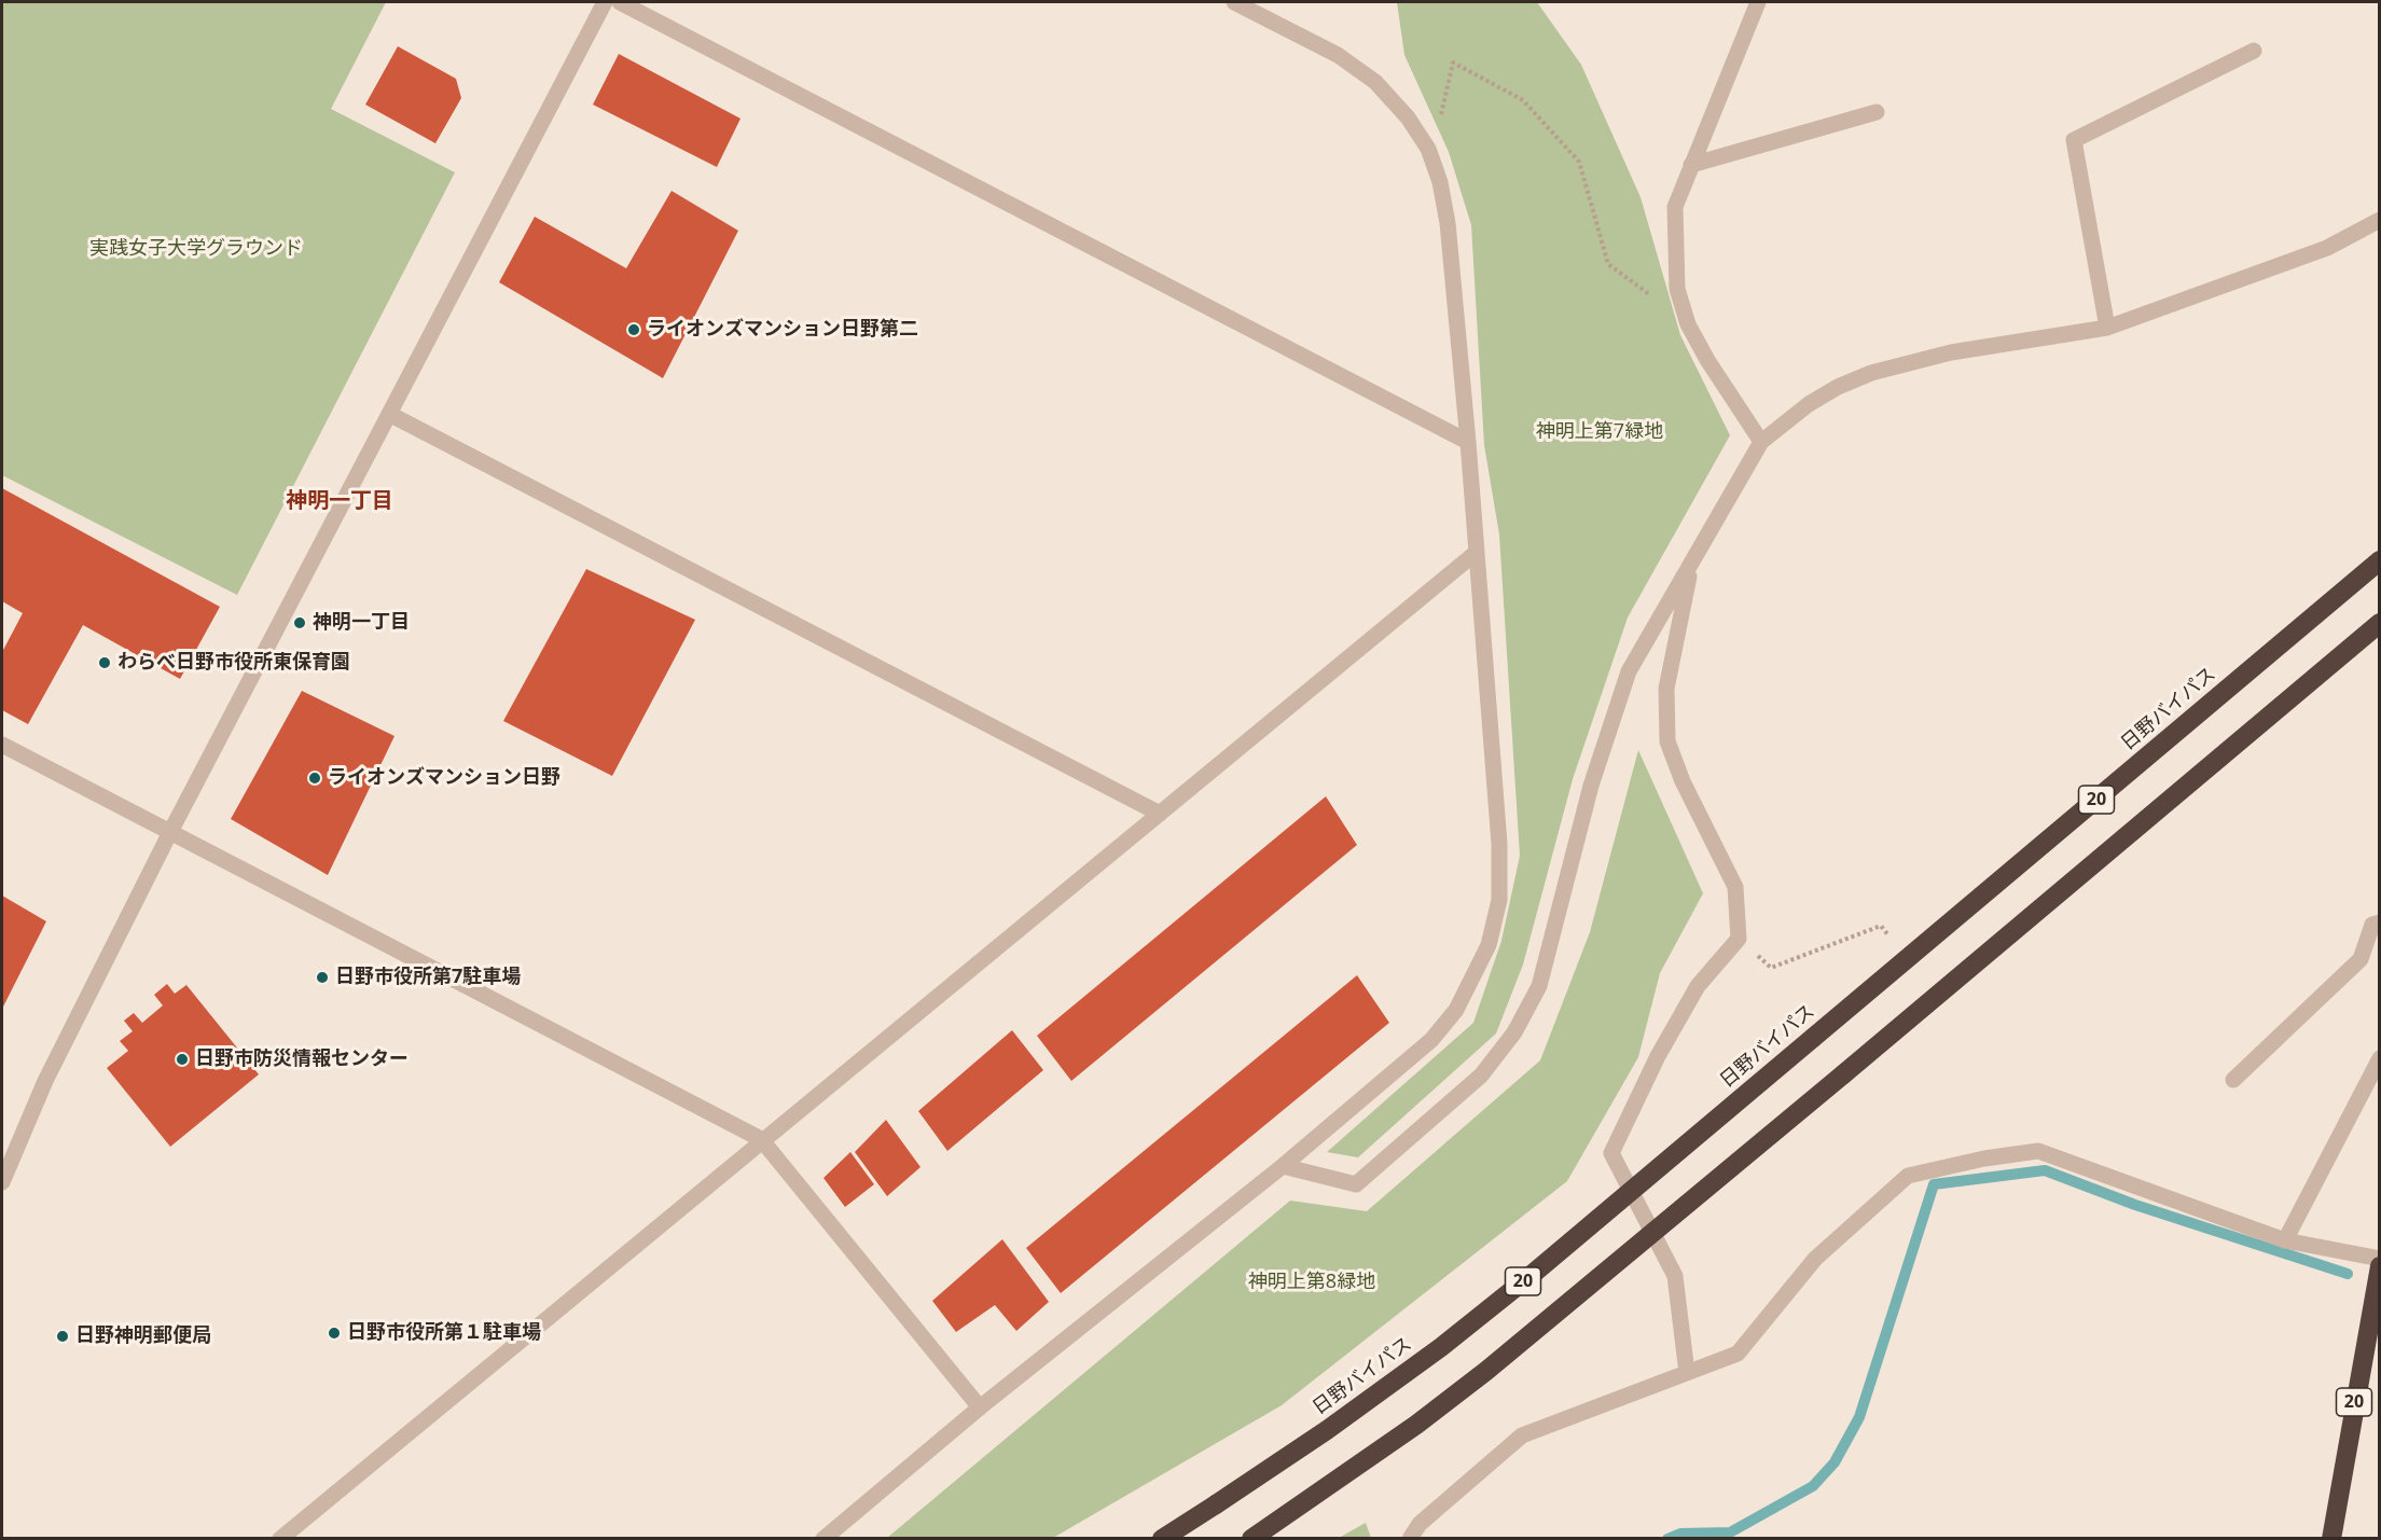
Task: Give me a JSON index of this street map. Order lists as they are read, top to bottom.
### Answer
{
  "streets": {
    "highway": ["日野バイパス", "20"]
  },
  "districts": ["神明一丁目"],
  "parks": ["実践女子大学グラウンド", "神明上第7緑地", "神明上第8緑地"],
  "places": [
    "ライオンズマンション日野第二",
    "神明一丁目",
    "わらべ日野市役所東保育園",
    "ライオンズマンション日野",
    "日野市役所第7駐車場",
    "日野市防災情報センター",
    "日野市役所第１駐車場",
    "日野神明郵便局"
  ]
}
